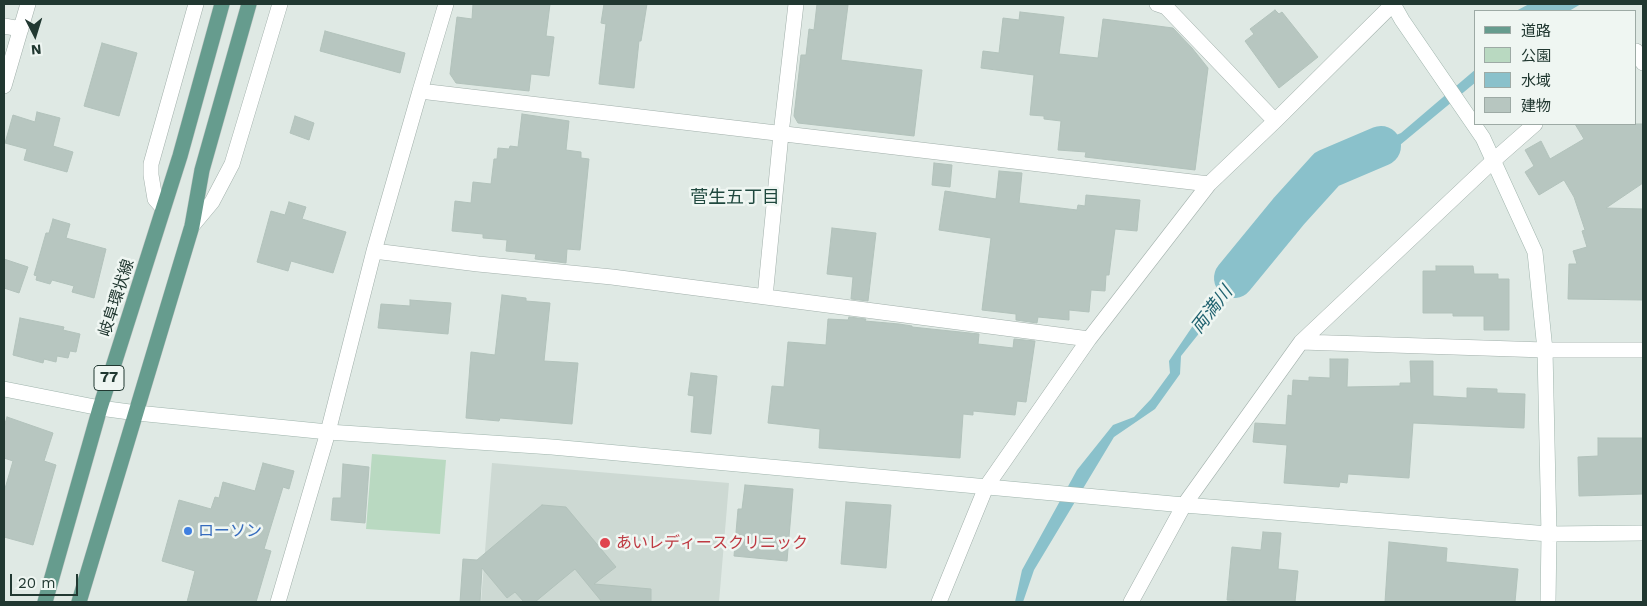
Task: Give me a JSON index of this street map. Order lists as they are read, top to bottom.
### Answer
{
  "streets": {
    "main road": ["岐阜環状線", "77"]
  },
  "districts": ["菅生五丁目"],
  "water": ["両満川"],
  "places": ["ローソン", "あいレディースクリニック"],
  "legend": [
    "道路",
    "公園",
    "水域",
    "建物"
  ],
  "scale_bar": "20 m",
  "north": "bottom"
}
